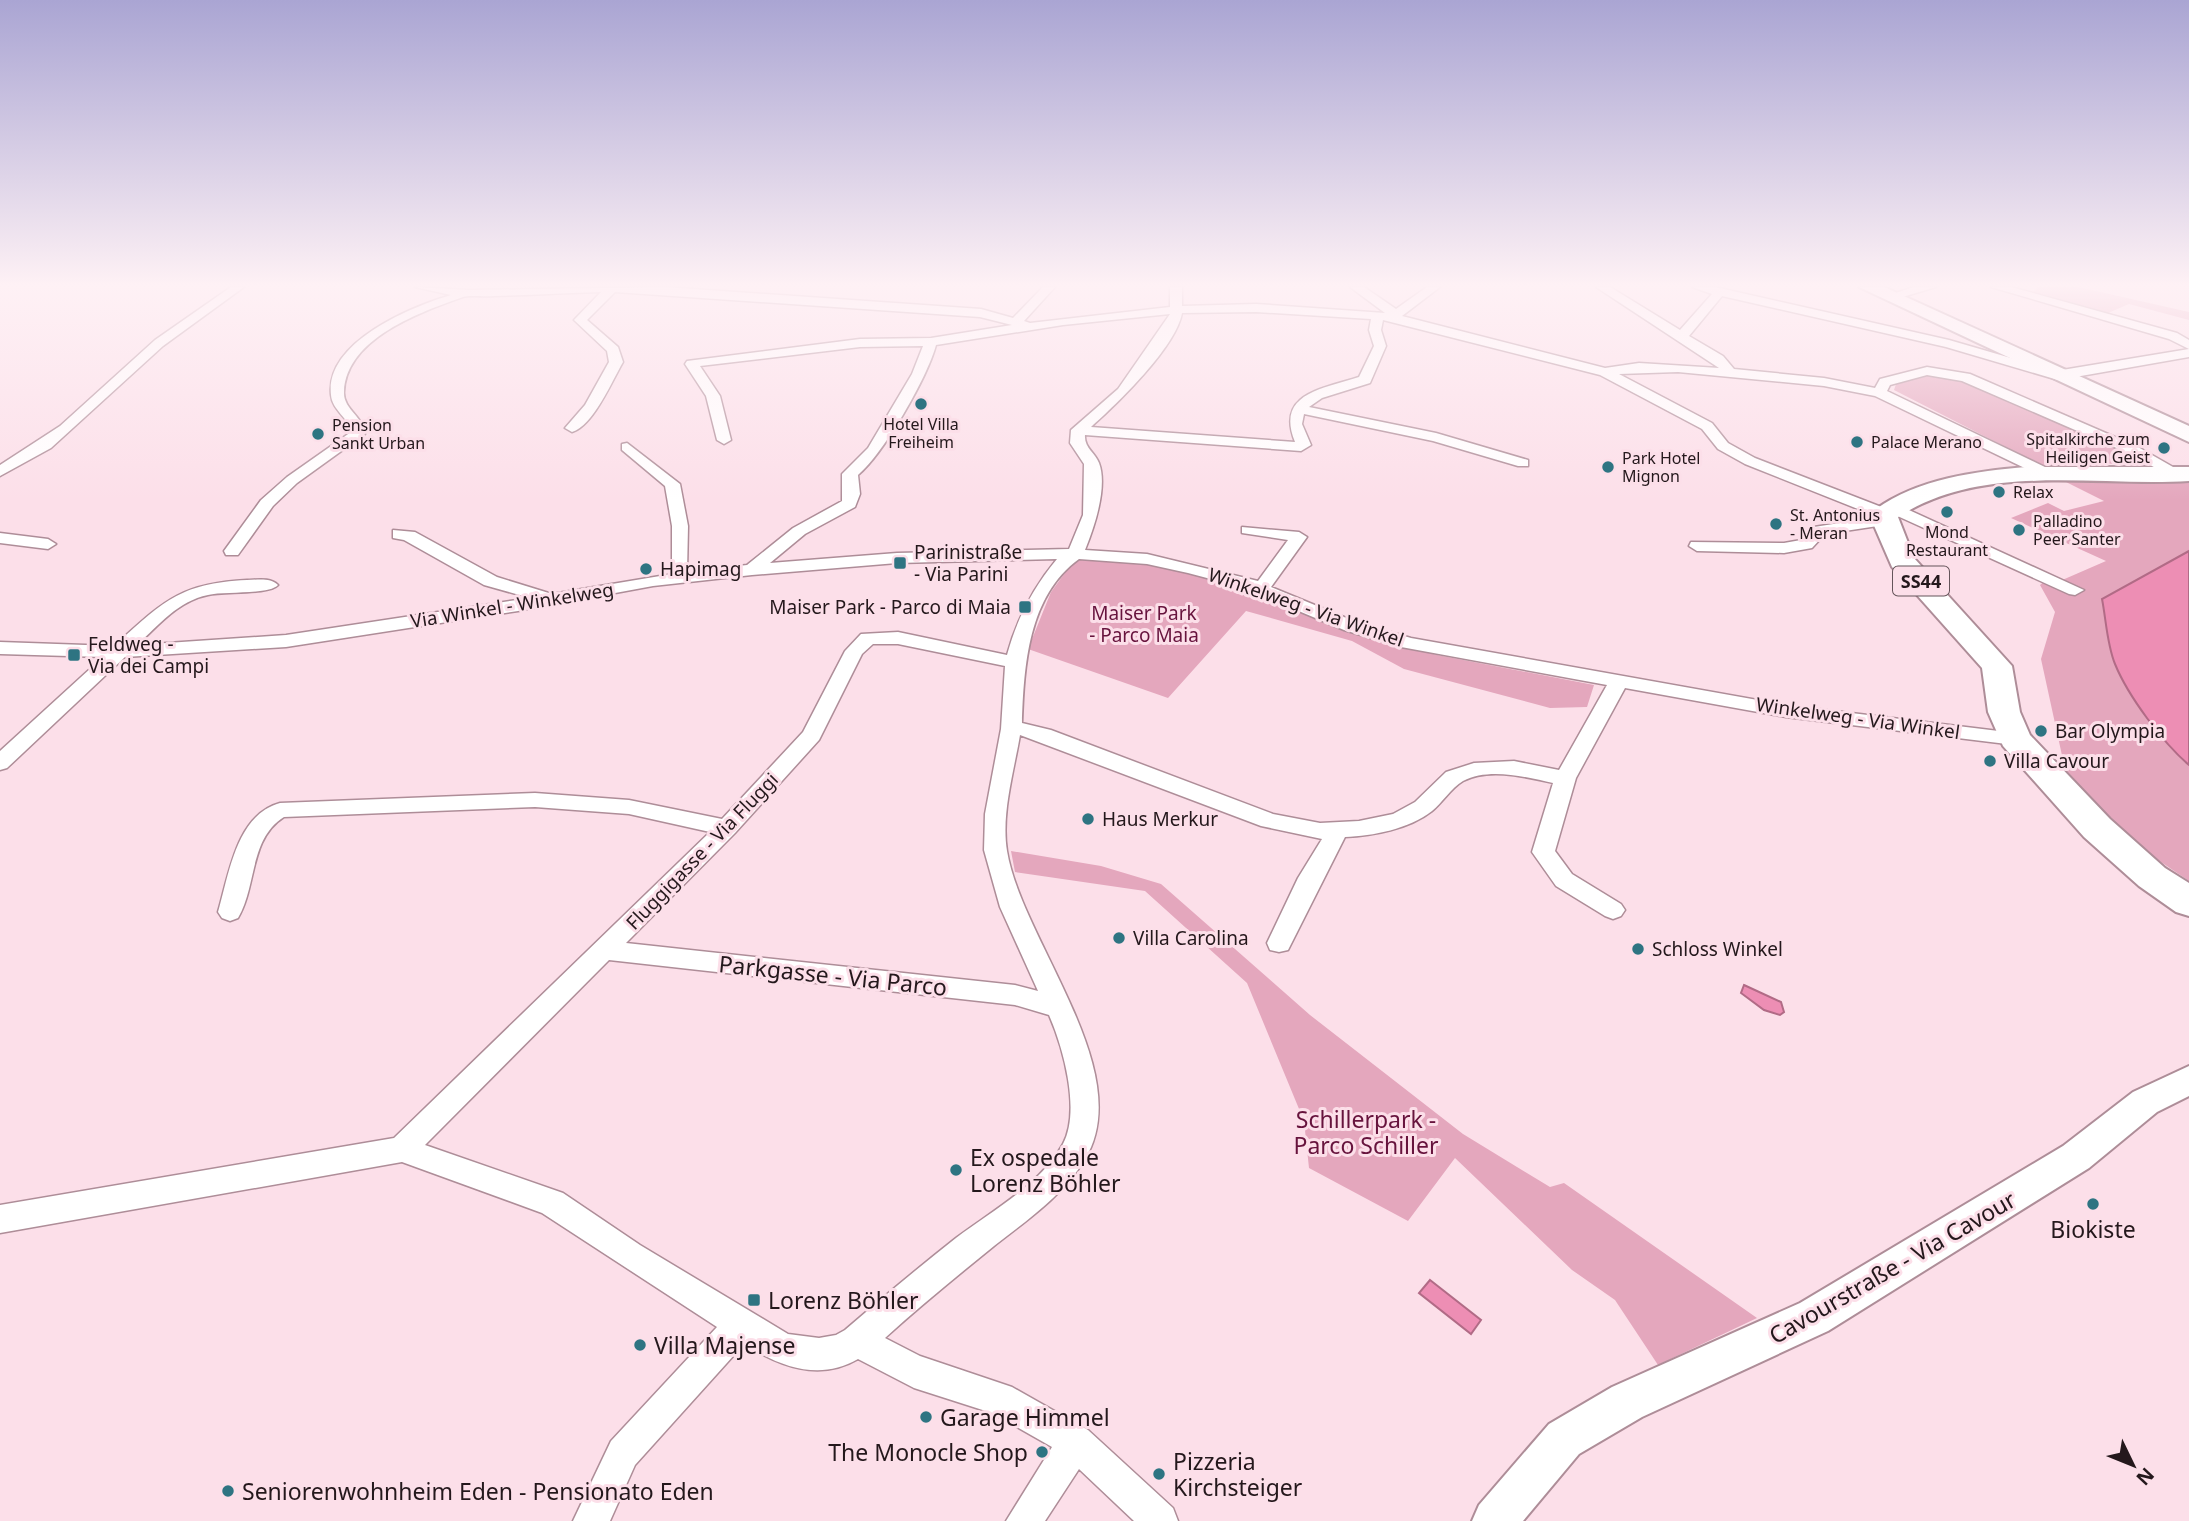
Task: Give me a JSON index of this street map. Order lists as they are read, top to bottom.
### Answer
{
  "streets": {
    "main road": ["SS44"],
    "street": [
      "Via Winkel - Winkelweg",
      "Winkelweg - Via Winkel",
      "Fluggigasse - Via Fluggi",
      "Parkgasse - Via Parco",
      "Cavourstraße - Via Cavour"
    ]
  },
  "crossings": [
    ["SS44", "Winkelweg - Via Winkel"],
    ["Via Winkel - Winkelweg", "Winkelweg - Via Winkel"],
    ["Fluggigasse - Via Fluggi", "Parkgasse - Via Parco"]
  ],
  "parks": ["Maiser Park - Parco Maia", "Schillerpark - Parco Schiller"],
  "places": {
    "other": [
      "Hotel Villa Freiheim",
      "Pension Sankt Urban",
      "Palace Merano",
      "Spitalkirche zum Heiligen Geist",
      "Park Hotel Mignon",
      "Relax",
      "Mond Restaurant",
      "St. Antonius - Meran",
      "Palladino Peer Santer",
      "Hapimag",
      "Bar Olympia",
      "Villa Cavour",
      "Haus Merkur",
      "Villa Carolina",
      "Schloss Winkel",
      "Ex ospedale Lorenz Böhler",
      "Biokiste",
      "Villa Majense",
      "Garage Himmel",
      "The Monocle Shop",
      "Pizzeria Kirchsteiger",
      "Seniorenwohnheim Eden - Pensionato Eden"
    ],
    "transit": [
      "Parinistraße - Via Parini",
      "Maiser Park - Parco di Maia",
      "Feldweg - Via dei Campi",
      "Lorenz Böhler"
    ]
  },
  "north": "bottom right"
}
